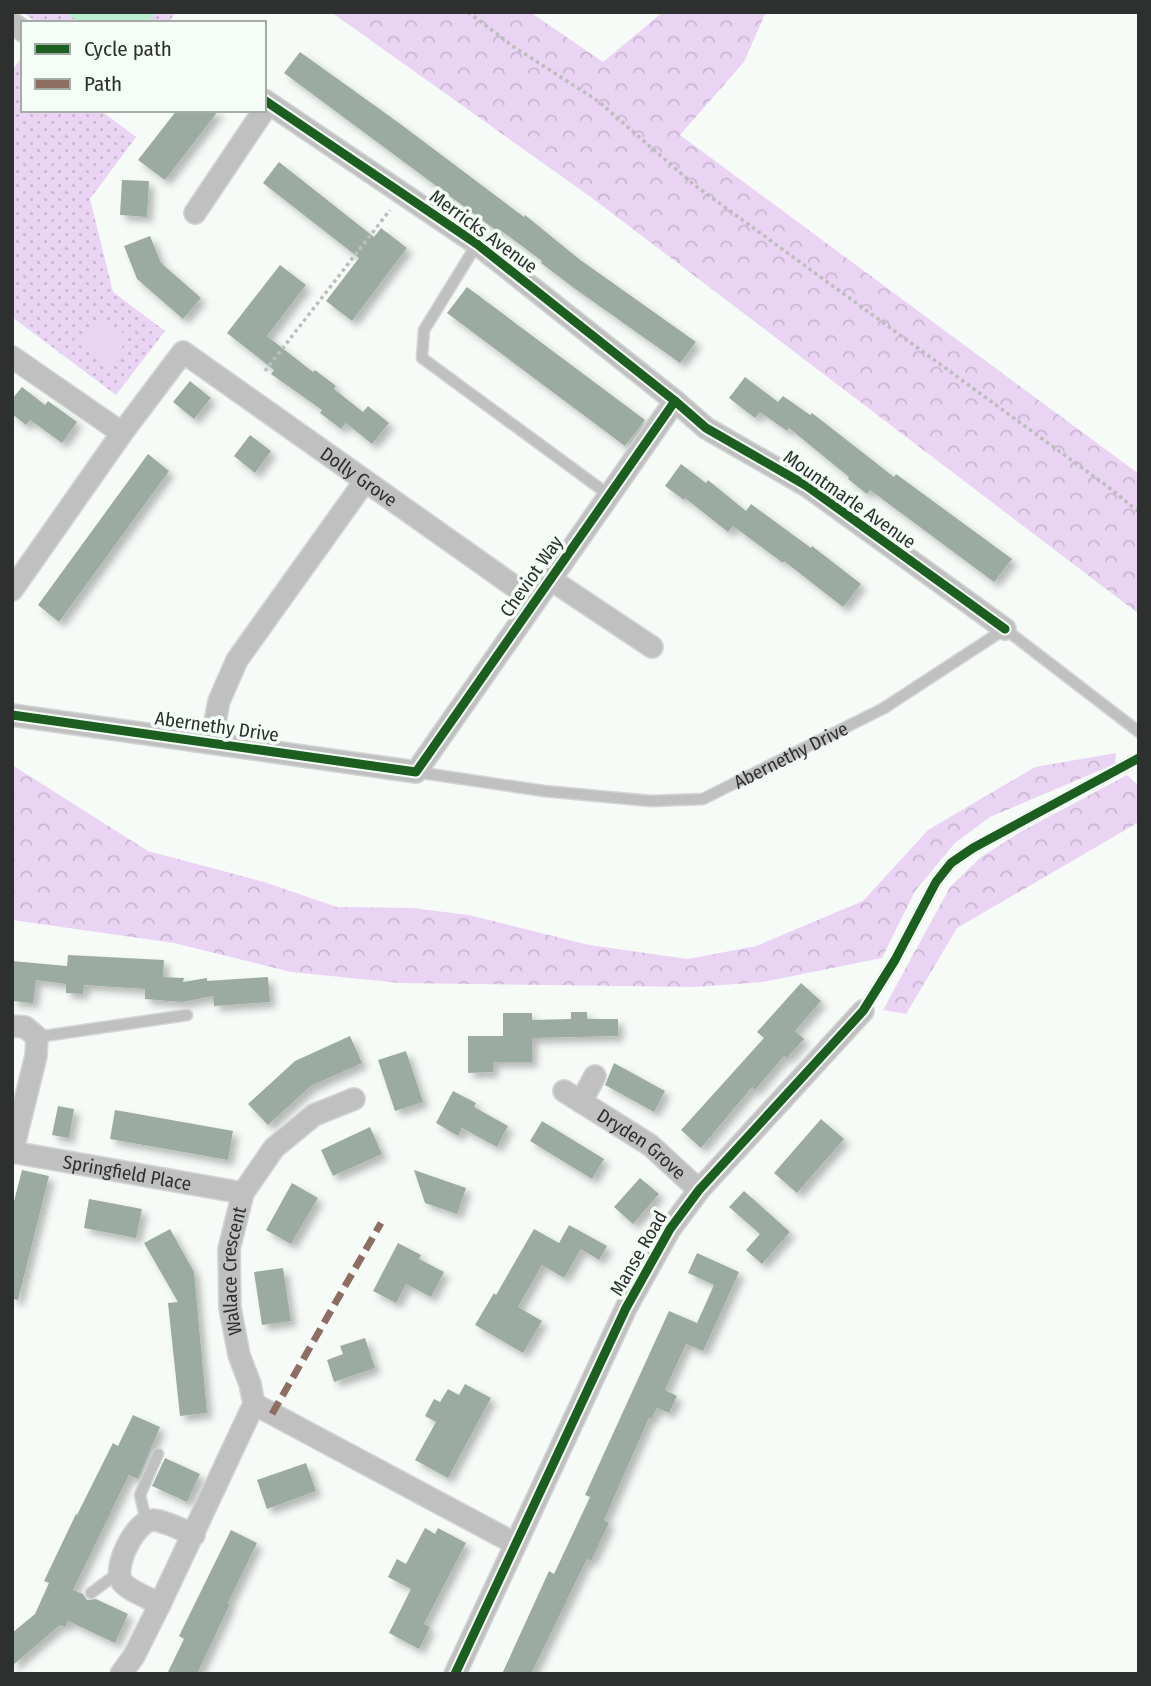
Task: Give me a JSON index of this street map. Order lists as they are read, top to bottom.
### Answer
{
  "streets": {
    "street": [
      "Merricks Avenue",
      "Dolly Grove",
      "Mountmarle Avenue",
      "Cheviot Way",
      "Abernethy Drive",
      "Dryden Grove",
      "Springfield Place",
      "Manse Road",
      "Wallace Crescent"
    ]
  },
  "crossings": [
    ["Merricks Avenue", "Mountmarle Avenue"],
    ["Merricks Avenue", "Cheviot Way"],
    ["Dolly Grove", "Cheviot Way"],
    ["Mountmarle Avenue", "Cheviot Way"],
    ["Mountmarle Avenue", "Abernethy Drive"],
    ["Cheviot Way", "Abernethy Drive"],
    ["Dryden Grove", "Manse Road"],
    ["Springfield Place", "Wallace Crescent"]
  ],
  "legend": ["Cycle path", "Path"]
}
